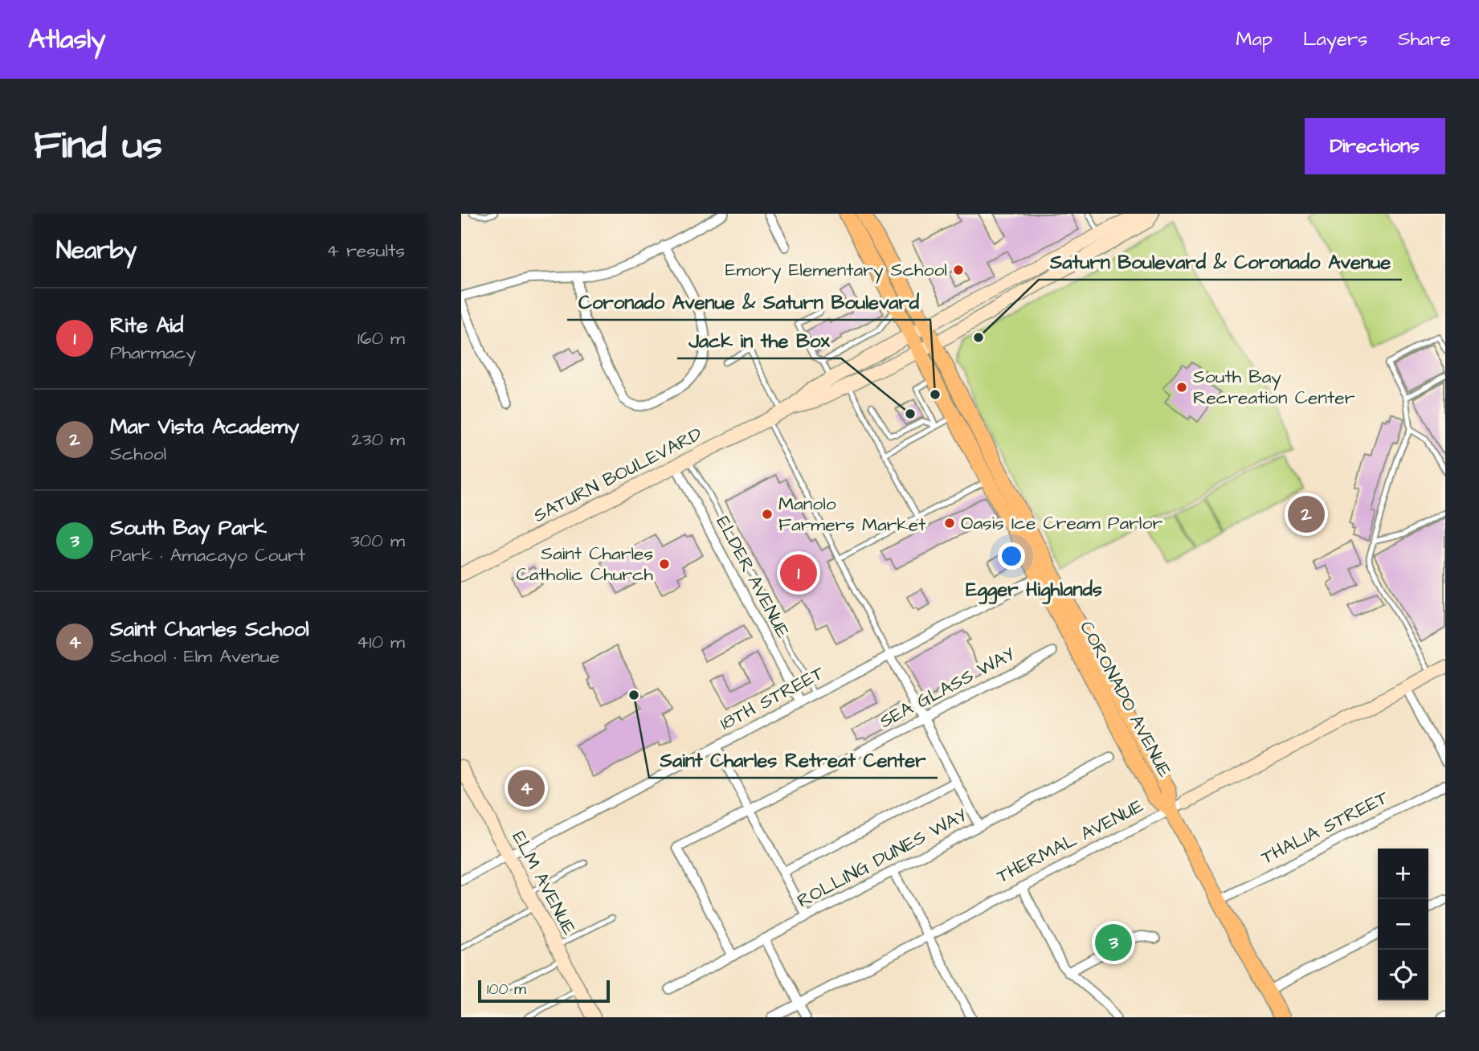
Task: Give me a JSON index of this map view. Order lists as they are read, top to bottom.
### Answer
{
  "streets": {
    "main road": ["CORONADO AVENUE"],
    "street": [
      "SATURN BOULEVARD",
      "ELDER AVENUE",
      "SEA GLASS WAY",
      "18TH STREET",
      "THALIA STREET",
      "THERMAL AVENUE",
      "ROLLING DUNES WAY",
      "ELM AVENUE"
    ]
  },
  "crossings": [
    ["SATURN BOULEVARD", "ELDER AVENUE"],
    ["SATURN BOULEVARD", "CORONADO AVENUE"],
    ["ELDER AVENUE", "18TH STREET"],
    ["SEA GLASS WAY", "ROLLING DUNES WAY"],
    ["18TH STREET", "CORONADO AVENUE"],
    ["18TH STREET", "ELM AVENUE"],
    ["CORONADO AVENUE", "THALIA STREET"],
    ["CORONADO AVENUE", "THERMAL AVENUE"]
  ],
  "districts": ["Egger Highlands"],
  "places": [
    "Emory Elementary School",
    "Saturn Boulevard & Coronado Avenue",
    "South Bay Recreation Center",
    "Coronado Avenue & Saturn Boulevard",
    "Jack in the Box",
    "Manolo Farmers Market",
    "Oasis Ice Cream Parlor",
    "Saint Charles Catholic Church",
    "Saint Charles Retreat Center"
  ],
  "scale_bar": "100 m",
  "page": {
    "header": "Atlasly",
    "nav": ["Map", "Layers", "Share"],
    "buttons": "Directions",
    "title": "Find us",
    "heading": ["Nearby", "4 results"],
    "list": [
      {
        "mark": "1",
        "name": "Rite Aid",
        "note": "Pharmacy",
        "value": "160 m"
      },
      {
        "mark": "2",
        "name": "Mar Vista Academy",
        "note": "School",
        "value": "230 m"
      },
      {
        "mark": "3",
        "name": "South Bay Park",
        "note": "Park · Amacayo Court",
        "value": "300 m"
      },
      {
        "mark": "4",
        "name": "Saint Charles School",
        "note": "School · Elm Avenue",
        "value": "410 m"
      }
    ],
    "pins": [
      "2",
      "1",
      "4",
      "3"
    ],
    "map_buttons": ["+", "−"],
    "scale": "100 m"
  }
}
